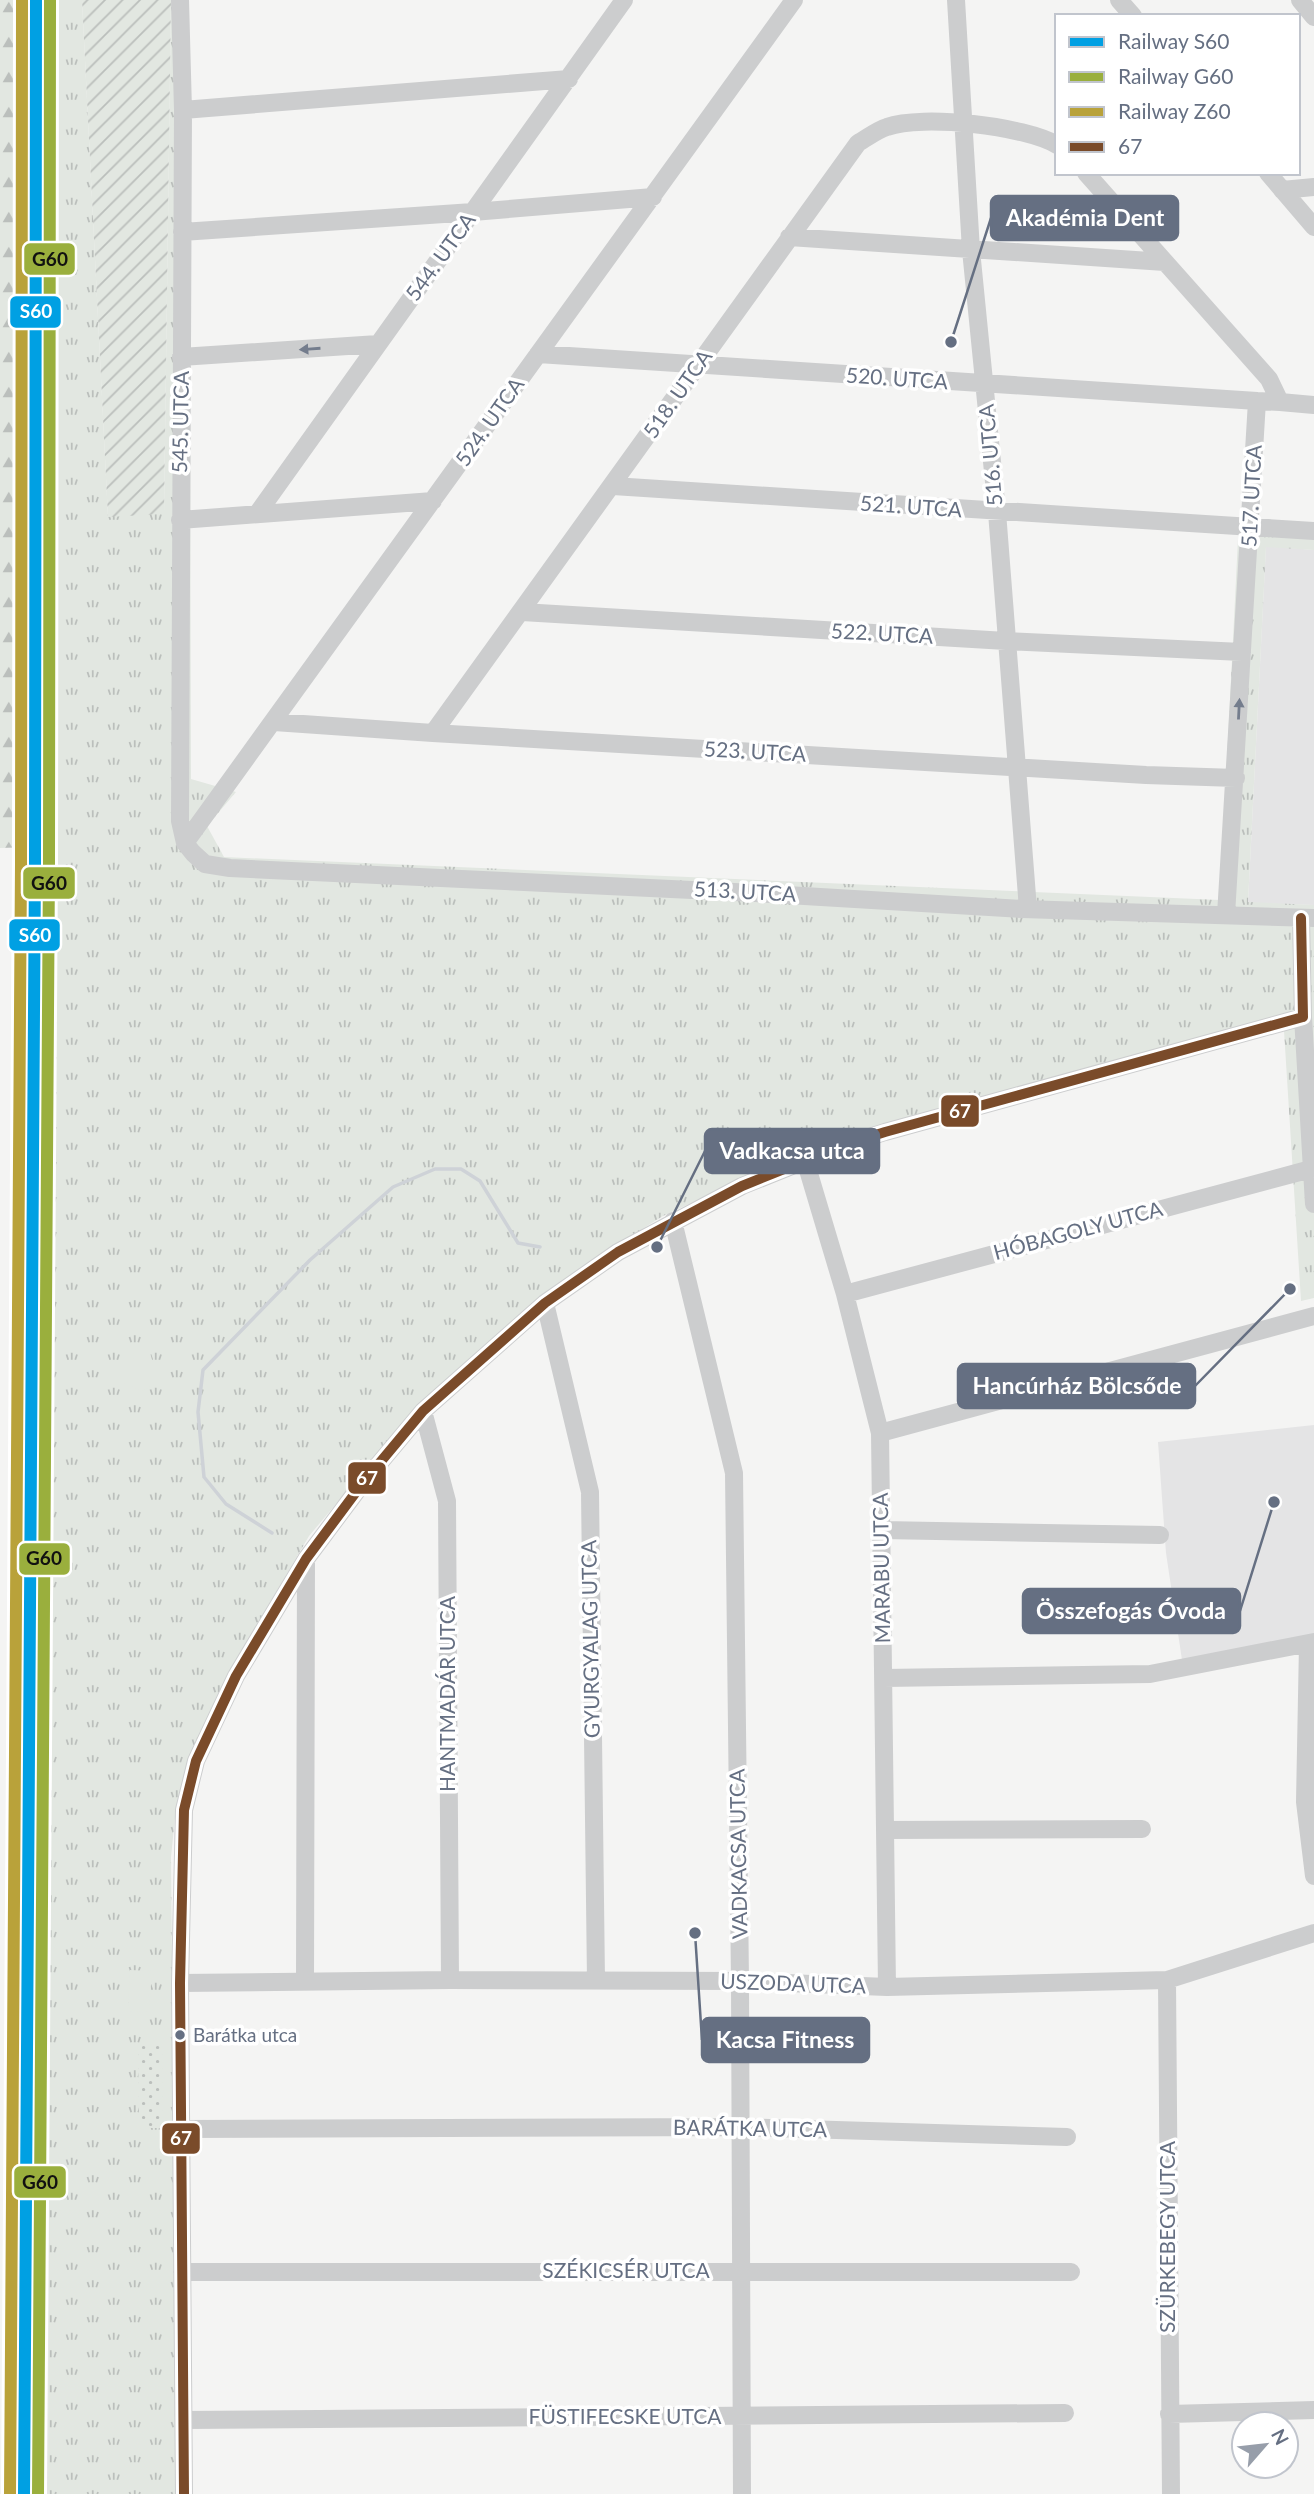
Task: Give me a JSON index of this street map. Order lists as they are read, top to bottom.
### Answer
{
  "streets": {
    "street": [
      "544. UTCA",
      "520. UTCA",
      "518. UTCA",
      "545. UTCA",
      "524. UTCA",
      "516. UTCA",
      "517. UTCA",
      "521. UTCA",
      "522. UTCA",
      "523. UTCA",
      "513. UTCA",
      "HÓBAGOLY UTCA",
      "MARABU UTCA",
      "GYURGYALAG UTCA",
      "HANTMADÁR UTCA",
      "VADKACSA UTCA",
      "USZODA UTCA",
      "BARÁTKA UTCA",
      "SZÜRKEBEGY UTCA",
      "SZÉKICSÉR UTCA",
      "FÜSTIFECSKE UTCA"
    ]
  },
  "crossings": [
    ["520. UTCA", "518. UTCA"],
    ["520. UTCA", "524. UTCA"],
    ["520. UTCA", "516. UTCA"],
    ["520. UTCA", "517. UTCA"],
    ["518. UTCA", "516. UTCA"],
    ["518. UTCA", "521. UTCA"],
    ["518. UTCA", "522. UTCA"],
    ["518. UTCA", "523. UTCA"],
    ["545. UTCA", "524. UTCA"],
    ["545. UTCA", "513. UTCA"],
    ["524. UTCA", "523. UTCA"],
    ["524. UTCA", "513. UTCA"],
    ["516. UTCA", "521. UTCA"],
    ["516. UTCA", "522. UTCA"],
    ["516. UTCA", "523. UTCA"],
    ["516. UTCA", "513. UTCA"],
    ["517. UTCA", "521. UTCA"],
    ["517. UTCA", "522. UTCA"],
    ["517. UTCA", "523. UTCA"],
    ["517. UTCA", "513. UTCA"],
    ["HÓBAGOLY UTCA", "MARABU UTCA"],
    ["MARABU UTCA", "USZODA UTCA"],
    ["GYURGYALAG UTCA", "USZODA UTCA"],
    ["HANTMADÁR UTCA", "USZODA UTCA"],
    ["VADKACSA UTCA", "USZODA UTCA"],
    ["VADKACSA UTCA", "BARÁTKA UTCA"],
    ["VADKACSA UTCA", "SZÉKICSÉR UTCA"],
    ["VADKACSA UTCA", "FÜSTIFECSKE UTCA"],
    ["USZODA UTCA", "SZÜRKEBEGY UTCA"]
  ],
  "places": [
    "Akadémia Dent",
    "Vadkacsa utca",
    "Hancúrház Bölcsőde",
    "Összefogás Óvoda",
    "Kacsa Fitness",
    "Barátka utca"
  ],
  "lines": [
    "rail line S60",
    "rail line G60",
    "rail line Z60",
    "transit line 67"
  ],
  "legend": [
    "Railway S60",
    "Railway G60",
    "Railway Z60",
    "67"
  ],
  "north": "top right"
}
